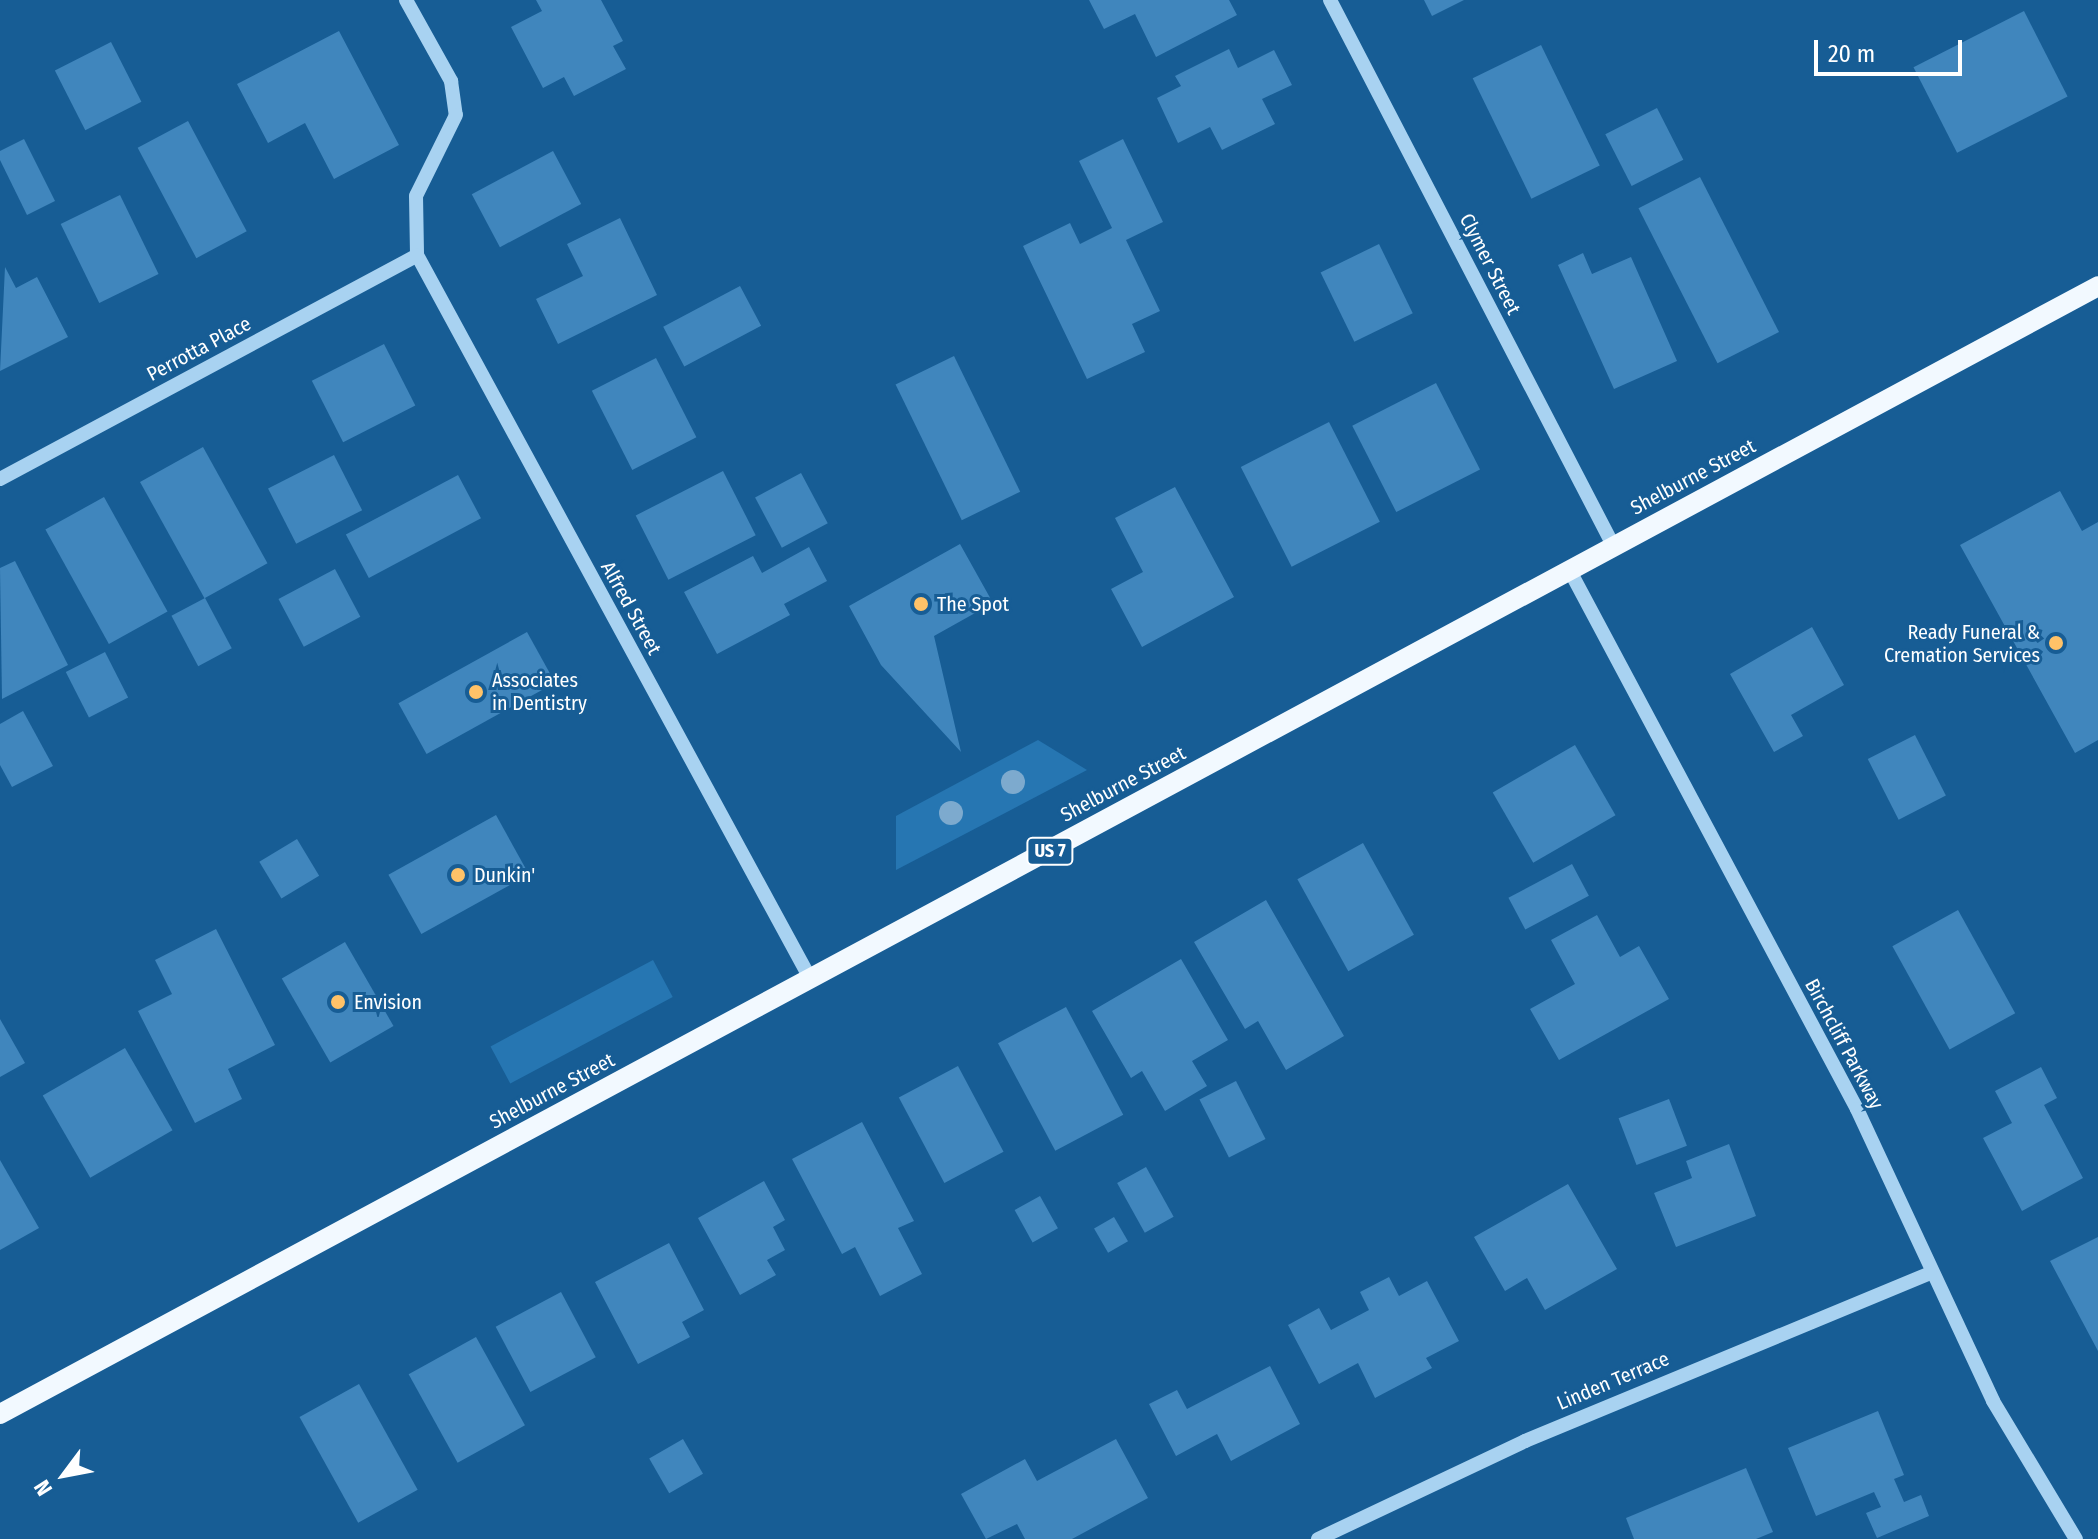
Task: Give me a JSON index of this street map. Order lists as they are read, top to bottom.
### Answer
{
  "streets": {
    "main road": ["Shelburne Street", "US 7"],
    "street": [
      "Clymer Street",
      "Perrotta Place",
      "Alfred Street",
      "Birchcliff Parkway",
      "Linden Terrace"
    ]
  },
  "crossings": [
    ["Clymer Street", "Shelburne Street"],
    ["Perrotta Place", "Alfred Street"],
    ["Shelburne Street", "Alfred Street"],
    ["Shelburne Street", "Birchcliff Parkway"],
    ["Birchcliff Parkway", "Linden Terrace"]
  ],
  "places": [
    "The Spot",
    "Ready Funeral & Cremation Services",
    "Associates in Dentistry",
    "Dunkin'",
    "Envision"
  ],
  "scale_bar": "20 m",
  "north": "bottom left"
}
